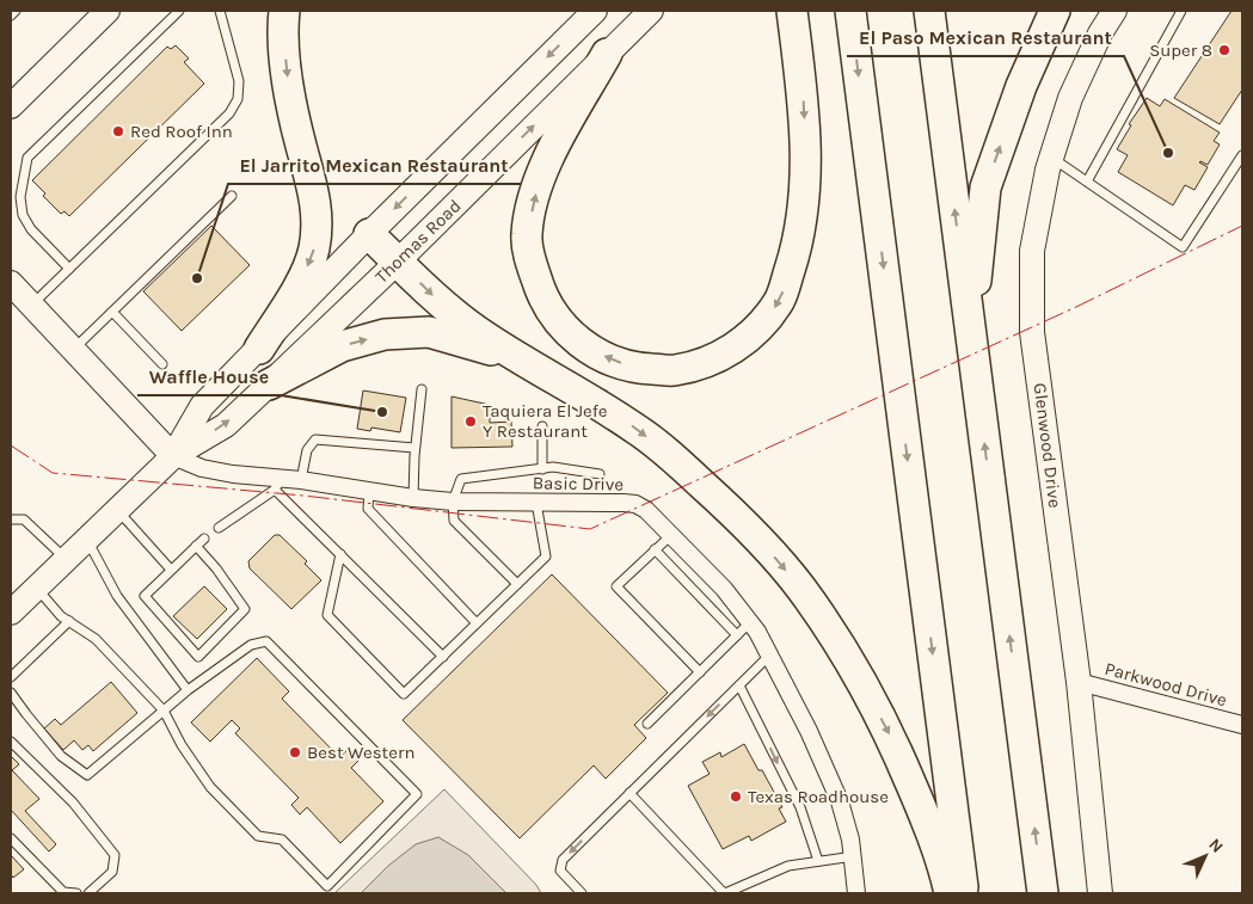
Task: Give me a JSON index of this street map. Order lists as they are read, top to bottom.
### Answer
{
  "streets": {
    "main road": ["Thomas Road", "Glenwood Drive"],
    "street": ["Basic Drive", "Parkwood Drive"]
  },
  "crossings": [
    ["Thomas Road", "Basic Drive"],
    ["Glenwood Drive", "Parkwood Drive"]
  ],
  "places": [
    "Super 8",
    "Red Roof Inn",
    "El Paso Mexican Restaurant",
    "El Jarrito Mexican Restaurant",
    "Waffle House",
    "Taquiera El Jefe Y Restaurant",
    "Best Western",
    "Texas Roadhouse"
  ],
  "north": "top right"
}
